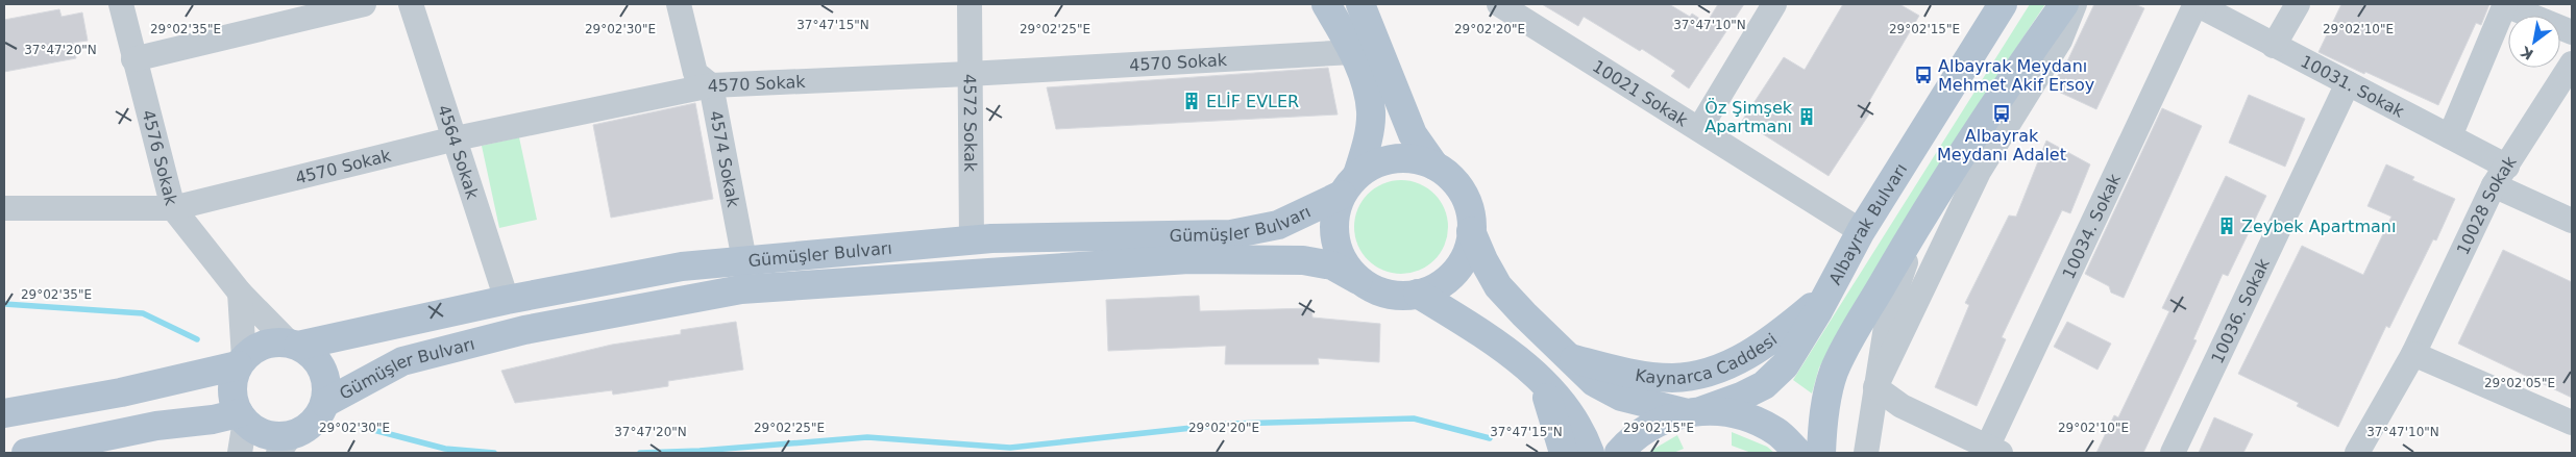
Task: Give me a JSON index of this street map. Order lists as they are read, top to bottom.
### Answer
{
  "streets": {
    "main road": ["Gümüşler Bulvarı", "Albayrak Bulvarı", "Kaynarca Caddesi"],
    "street": [
      "4570 Sokak",
      "10031. Sokak",
      "10021 Sokak",
      "4572 Sokak",
      "4564 Sokak",
      "4576 Sokak",
      "4574 Sokak",
      "10028 Sokak",
      "10034. Sokak",
      "10036. Sokak"
    ]
  },
  "crossings": [
    ["4570 Sokak", "4572 Sokak"],
    ["4570 Sokak", "4564 Sokak"],
    ["4570 Sokak", "4576 Sokak"],
    ["4570 Sokak", "4574 Sokak"],
    ["4570 Sokak", "Kaynarca Caddesi"],
    ["10031. Sokak", "10028 Sokak"],
    ["10031. Sokak", "10034. Sokak"],
    ["10031. Sokak", "10036. Sokak"],
    ["10021 Sokak", "Albayrak Bulvarı"],
    ["4572 Sokak", "Gümüşler Bulvarı"],
    ["4564 Sokak", "Gümüşler Bulvarı"],
    ["4576 Sokak", "Gümüşler Bulvarı"],
    ["4574 Sokak", "Gümüşler Bulvarı"],
    ["Gümüşler Bulvarı", "Kaynarca Caddesi"],
    ["Albayrak Bulvarı", "Kaynarca Caddesi"]
  ],
  "places": {
    "bus stop": ["Albayrak Meydanı Mehmet Akif Ersoy", "Albayrak Meydanı Adalet"],
    "building": ["ELİF EVLER", "Öz Şimşek Apartmanı", "Zeybek Apartmanı"]
  },
  "north": "bottom left",
  "coordinates": [
    "37°47'15\"N",
    "37°47'10\"N",
    "29°02'35\"E",
    "29°02'30\"E",
    "29°02'25\"E",
    "29°02'20\"E",
    "29°02'15\"E",
    "29°02'10\"E",
    "37°47'20\"N",
    "29°02'05\"E"
  ]
}
